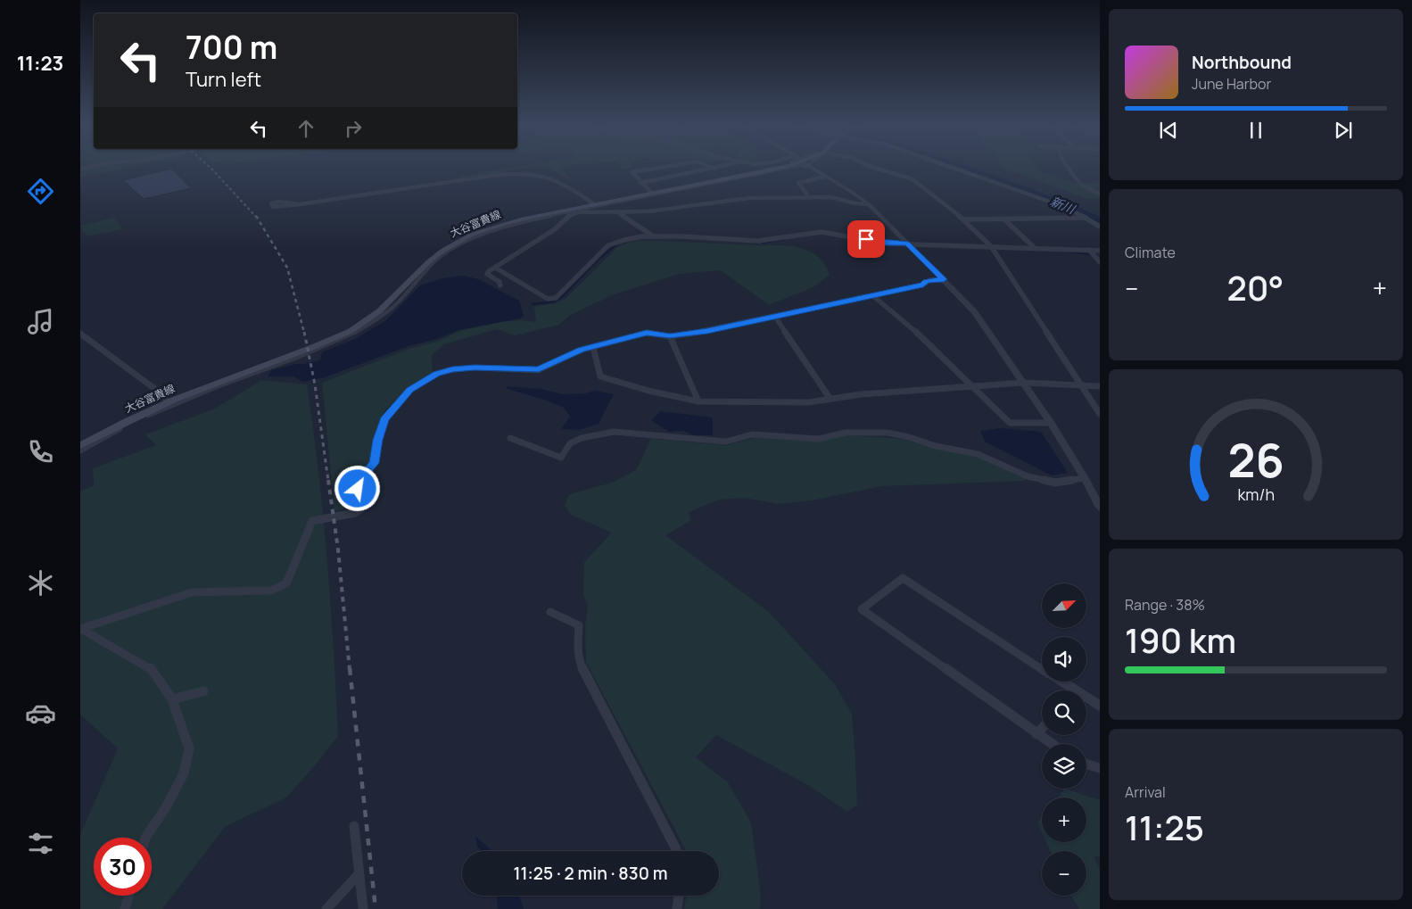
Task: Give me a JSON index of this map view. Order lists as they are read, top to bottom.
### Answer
{
  "streets": {
    "main road": ["大谷富貴線"]
  },
  "water": ["新川"],
  "north": "top right",
  "page": {
    "tabs": "11:23",
    "turn": ["700 m", "Turn left"],
    "song": ["Northbound", "June Harbor"],
    "tile": [
      "Climate",
      ["Range · 38%", "190 km"],
      ["Arrival", "11:25"]
    ],
    "heat": ["−", "20°", "+"],
    "map_buttons": ["+", "−"],
    "limit": "30",
    "trip": "11:25 · 2 min · 830 m",
    "gauge": ["26", "km/h"]
  }
}
